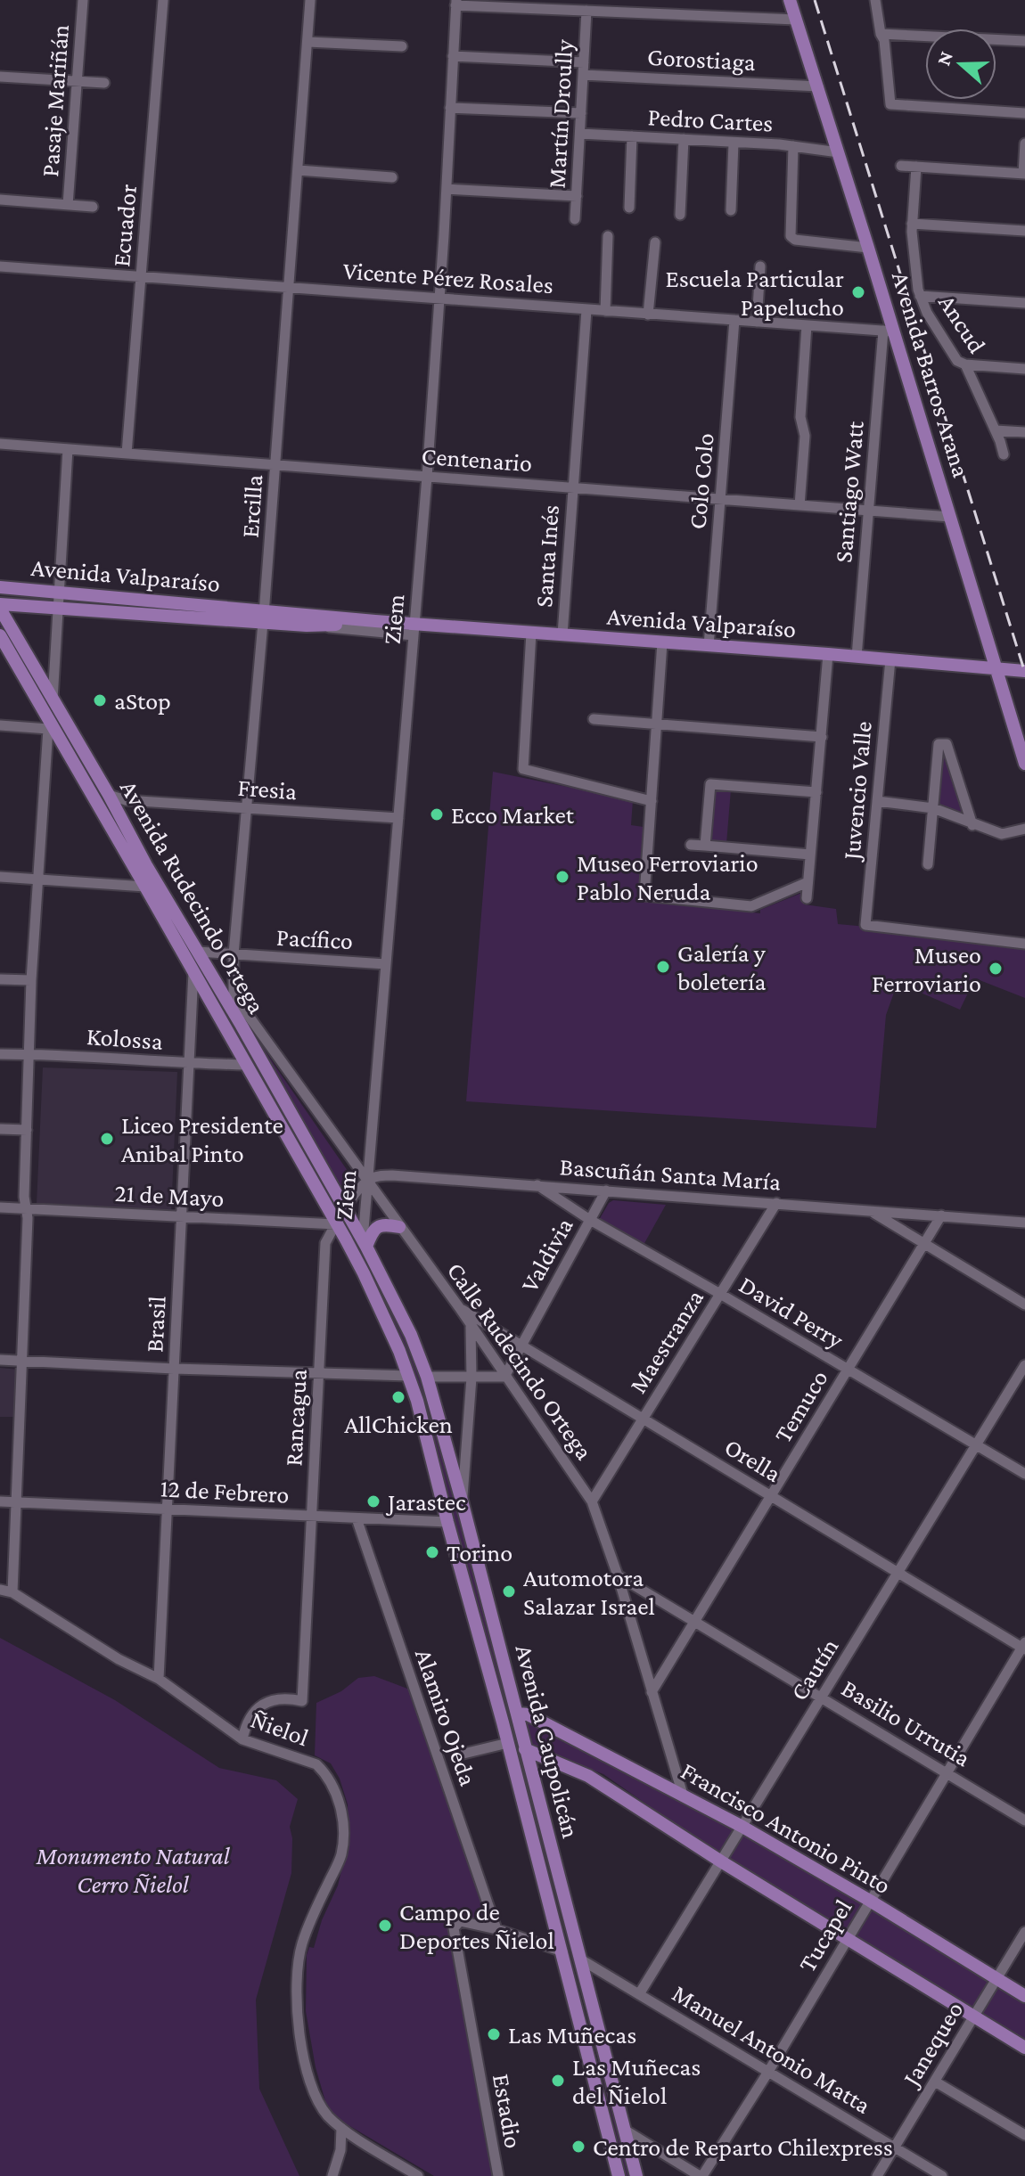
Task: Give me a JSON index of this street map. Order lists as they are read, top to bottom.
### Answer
{
  "streets": {
    "main road": [
      "Avenida Barros Arana",
      "Avenida Valparaíso",
      "Avenida Rudecindo Ortega",
      "Avenida Caupolicán",
      "Francisco Antonio Pinto"
    ],
    "street": [
      "Gorostiaga",
      "Pasaje Mariñán",
      "Martín Droully",
      "Pedro Cartes",
      "Ecuador",
      "Vicente Pérez Rosales",
      "Ancud",
      "Centenario",
      "Colo Colo",
      "Santiago Watt",
      "Ercilla",
      "Santa Inés",
      "Ziem",
      "Fresia",
      "Juvencio Valle",
      "Pacífico",
      "Kolossa",
      "Bascuñán Santa María",
      "21 de Mayo",
      "Valdivia",
      "David Perry",
      "Brasil",
      "Maestranza",
      "Calle Rudecindo Ortega",
      "Temuco",
      "Rancagua",
      "Orella",
      "12 de Febrero",
      "Cautín",
      "Alamiro Ojeda",
      "Basilio Urrutia",
      "Ñielol",
      "Tucapel",
      "Janequeo",
      "Manuel Antonio Matta",
      "Estadio"
    ]
  },
  "crossings": [
    ["Gorostiaga", "Martín Droully"],
    ["Gorostiaga", "Avenida Barros Arana"],
    ["Martín Droully", "Pedro Cartes"],
    ["Pedro Cartes", "Avenida Barros Arana"],
    ["Ecuador", "Vicente Pérez Rosales"],
    ["Ecuador", "Centenario"],
    ["Vicente Pérez Rosales", "Avenida Barros Arana"],
    ["Vicente Pérez Rosales", "Colo Colo"],
    ["Vicente Pérez Rosales", "Santiago Watt"],
    ["Vicente Pérez Rosales", "Ercilla"],
    ["Vicente Pérez Rosales", "Santa Inés"],
    ["Vicente Pérez Rosales", "Ziem"],
    ["Avenida Barros Arana", "Centenario"],
    ["Avenida Barros Arana", "Santiago Watt"],
    ["Avenida Barros Arana", "Avenida Valparaíso"],
    ["Centenario", "Colo Colo"],
    ["Centenario", "Santiago Watt"],
    ["Centenario", "Ercilla"],
    ["Centenario", "Santa Inés"],
    ["Centenario", "Ziem"],
    ["Colo Colo", "Avenida Valparaíso"],
    ["Santiago Watt", "Avenida Valparaíso"],
    ["Ercilla", "Avenida Valparaíso"],
    ["Ercilla", "Fresia"],
    ["Ercilla", "Avenida Rudecindo Ortega"],
    ["Ercilla", "Pacífico"],
    ["Ercilla", "Calle Rudecindo Ortega"],
    ["Santa Inés", "Avenida Valparaíso"],
    ["Avenida Valparaíso", "Ziem"],
    ["Avenida Valparaíso", "Juvencio Valle"],
    ["Avenida Valparaíso", "Avenida Rudecindo Ortega"],
    ["Ziem", "Fresia"],
    ["Ziem", "Pacífico"],
    ["Ziem", "Bascuñán Santa María"],
    ["Ziem", "Calle Rudecindo Ortega"],
    ["Ziem", "Avenida Caupolicán"],
    ["Fresia", "Avenida Rudecindo Ortega"],
    ["Avenida Rudecindo Ortega", "Pacífico"],
    ["Avenida Rudecindo Ortega", "Kolossa"],
    ["Avenida Rudecindo Ortega", "21 de Mayo"],
    ["Avenida Rudecindo Ortega", "Brasil"],
    ["Avenida Rudecindo Ortega", "Rancagua"],
    ["Avenida Rudecindo Ortega", "Avenida Caupolicán"],
    ["Kolossa", "Brasil"],
    ["Bascuñán Santa María", "Valdivia"],
    ["Bascuñán Santa María", "David Perry"],
    ["Bascuñán Santa María", "Maestranza"],
    ["Bascuñán Santa María", "Calle Rudecindo Ortega"],
    ["Bascuñán Santa María", "Temuco"],
    ["21 de Mayo", "Brasil"],
    ["21 de Mayo", "Rancagua"],
    ["21 de Mayo", "Avenida Caupolicán"],
    ["Valdivia", "David Perry"],
    ["Valdivia", "Calle Rudecindo Ortega"],
    ["Valdivia", "Orella"],
    ["David Perry", "Maestranza"],
    ["David Perry", "Temuco"],
    ["David Perry", "Cautín"],
    ["Brasil", "12 de Febrero"],
    ["Brasil", "Ñielol"],
    ["Maestranza", "Calle Rudecindo Ortega"],
    ["Maestranza", "Orella"],
    ["Calle Rudecindo Ortega", "Temuco"],
    ["Calle Rudecindo Ortega", "Orella"],
    ["Calle Rudecindo Ortega", "Basilio Urrutia"],
    ["Calle Rudecindo Ortega", "Francisco Antonio Pinto"],
    ["Temuco", "Orella"],
    ["Temuco", "Basilio Urrutia"],
    ["Rancagua", "12 de Febrero"],
    ["Rancagua", "Ñielol"],
    ["Rancagua", "Avenida Caupolicán"],
    ["Orella", "Cautín"],
    ["Orella", "Tucapel"],
    ["12 de Febrero", "Alamiro Ojeda"],
    ["12 de Febrero", "Avenida Caupolicán"],
    ["Cautín", "Basilio Urrutia"],
    ["Cautín", "Francisco Antonio Pinto"],
    ["Cautín", "Manuel Antonio Matta"],
    ["Alamiro Ojeda", "Estadio"],
    ["Basilio Urrutia", "Tucapel"],
    ["Avenida Caupolicán", "Francisco Antonio Pinto"],
    ["Avenida Caupolicán", "Manuel Antonio Matta"],
    ["Francisco Antonio Pinto", "Tucapel"],
    ["Francisco Antonio Pinto", "Janequeo"],
    ["Tucapel", "Manuel Antonio Matta"],
    ["Janequeo", "Manuel Antonio Matta"]
  ],
  "parks": ["Monumento Natural Cerro Ñielol"],
  "places": [
    "Escuela Particular Papelucho",
    "aStop",
    "Ecco Market",
    "Museo Ferroviario Pablo Neruda",
    "Galería y boletería",
    "Museo Ferroviario",
    "Liceo Presidente Anibal Pinto",
    "AllChicken",
    "Jarastec",
    "Torino",
    "Automotora Salazar Israel",
    "Campo de Deportes Ñielol",
    "Las Muñecas",
    "Las Muñecas del Ñielol",
    "Centro de Reparto Chilexpress"
  ],
  "north": "left"
}
